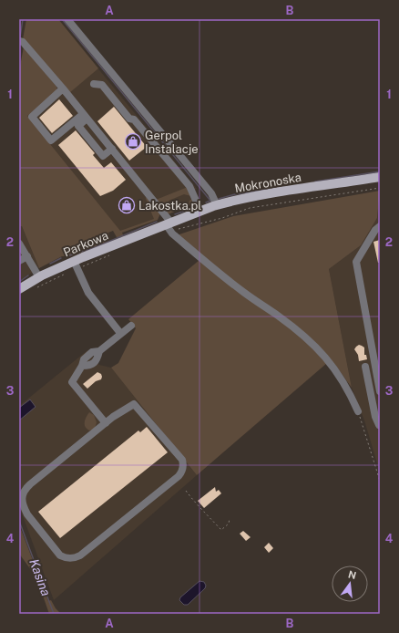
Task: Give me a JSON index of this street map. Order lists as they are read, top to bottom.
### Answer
{
  "streets": {
    "main road": ["Mokronoska", "Parkowa"]
  },
  "crossings": [
    ["Mokronoska", "Parkowa"]
  ],
  "water": ["Kasina"],
  "places": {
    "shop": ["Gerpol Instalacje", "Lakostka.pl"]
  },
  "north": "top",
  "grid": {
    "columns": ["A", "B"],
    "rows": [
      "1",
      "2",
      "3",
      "4"
    ]
  }
}
